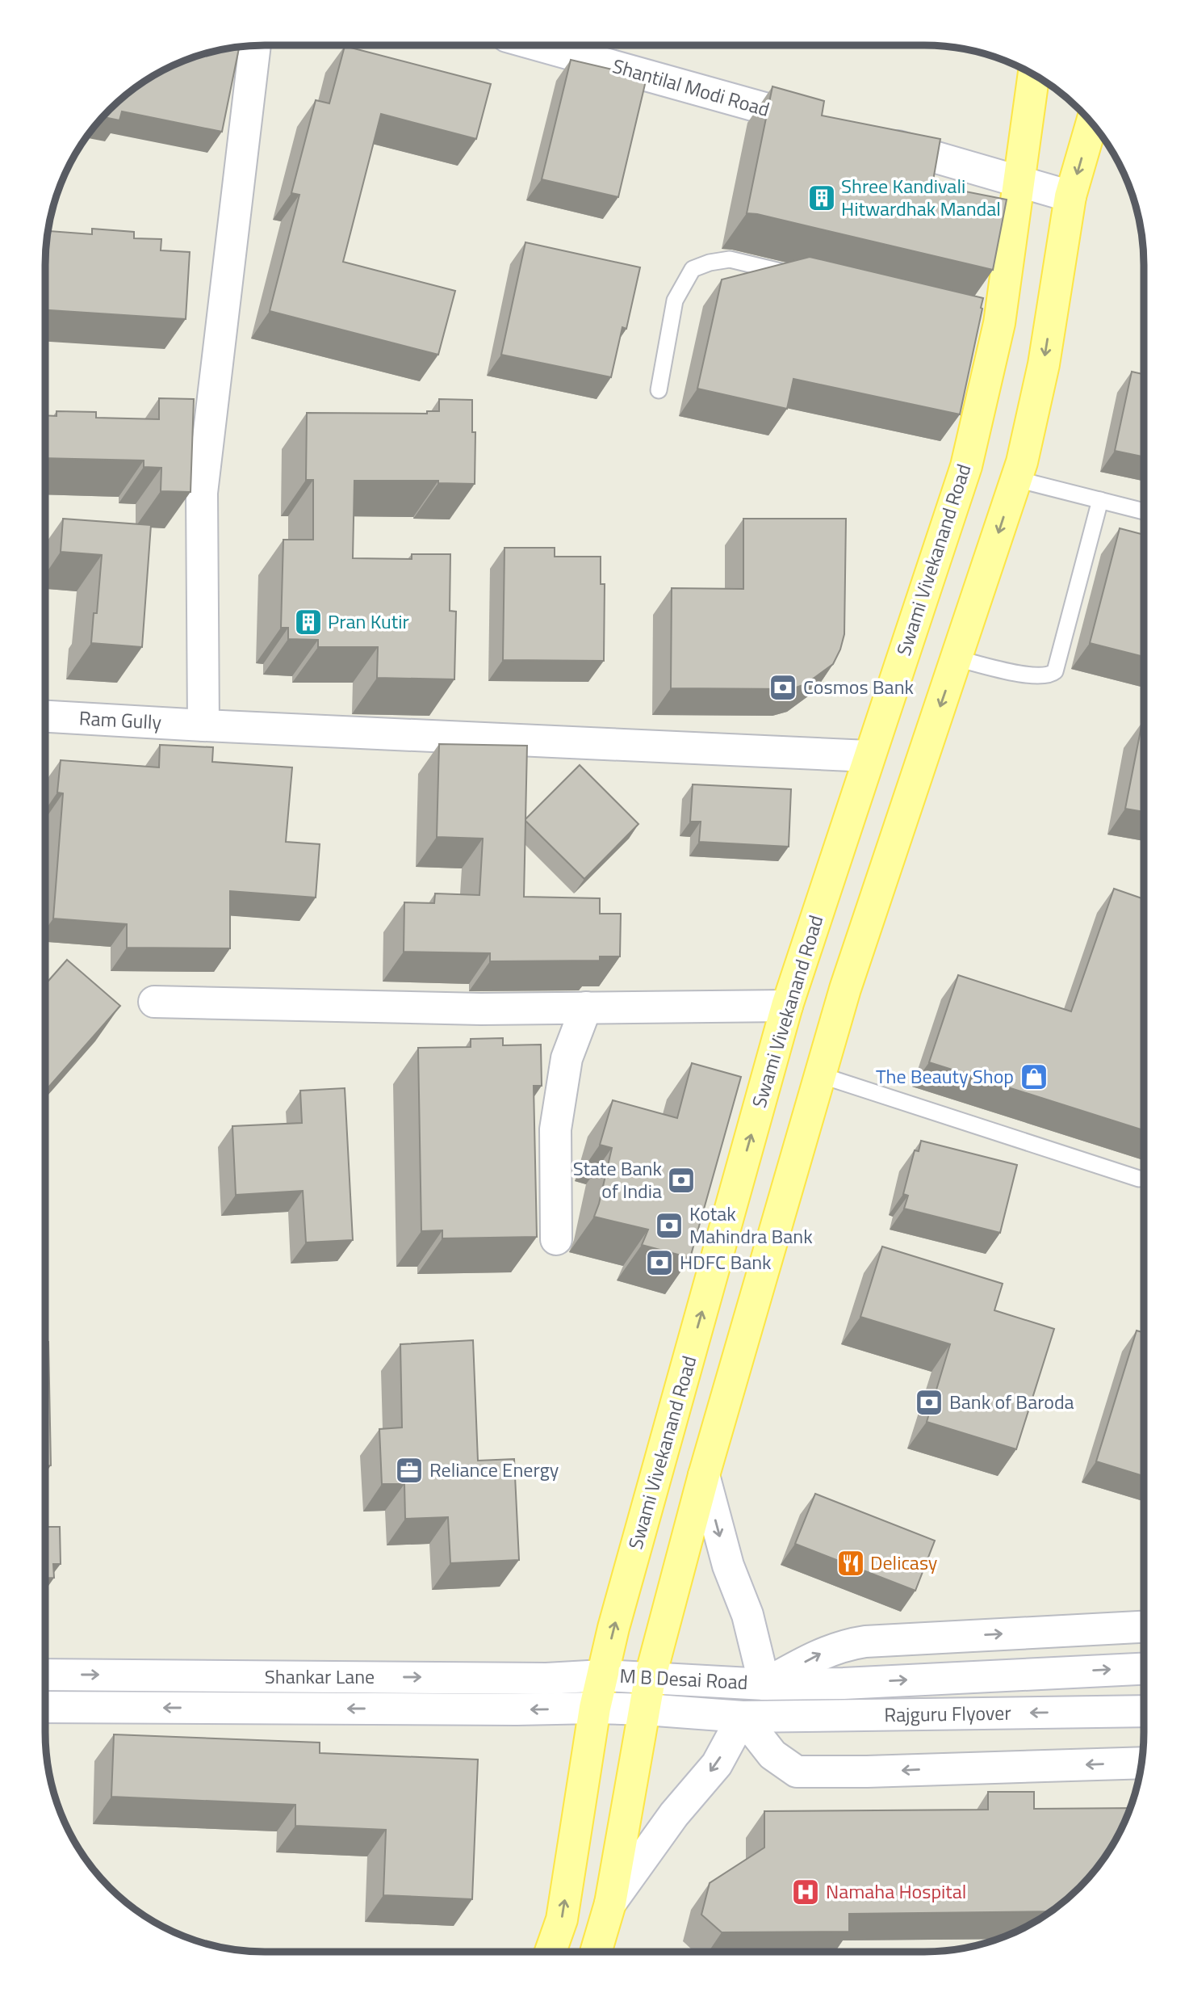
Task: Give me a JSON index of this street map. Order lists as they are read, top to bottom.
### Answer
{
  "streets": {
    "main road": ["Swami Vivekanand Road"],
    "street": [
      "Shantilal Modi Road",
      "Ram Gully",
      "Shankar Lane",
      "M B Desai Road",
      "Rajguru Flyover"
    ]
  },
  "crossings": [
    ["Swami Vivekanand Road", "Ram Gully"],
    ["Swami Vivekanand Road", "Shankar Lane"],
    ["Swami Vivekanand Road", "M B Desai Road"],
    ["Shankar Lane", "M B Desai Road"],
    ["M B Desai Road", "Rajguru Flyover"]
  ],
  "places": {
    "building": ["Shree Kandivali Hitwardhak Mandal", "Pran Kutir"],
    "bank": [
      "Cosmos Bank",
      "State Bank of India",
      "Kotak Mahindra Bank",
      "HDFC Bank",
      "Bank of Baroda"
    ],
    "shop": ["The Beauty Shop"],
    "office": ["Reliance Energy"],
    "restaurant": ["Delicasy"],
    "hospital": ["Namaha Hospital"]
  }
}
